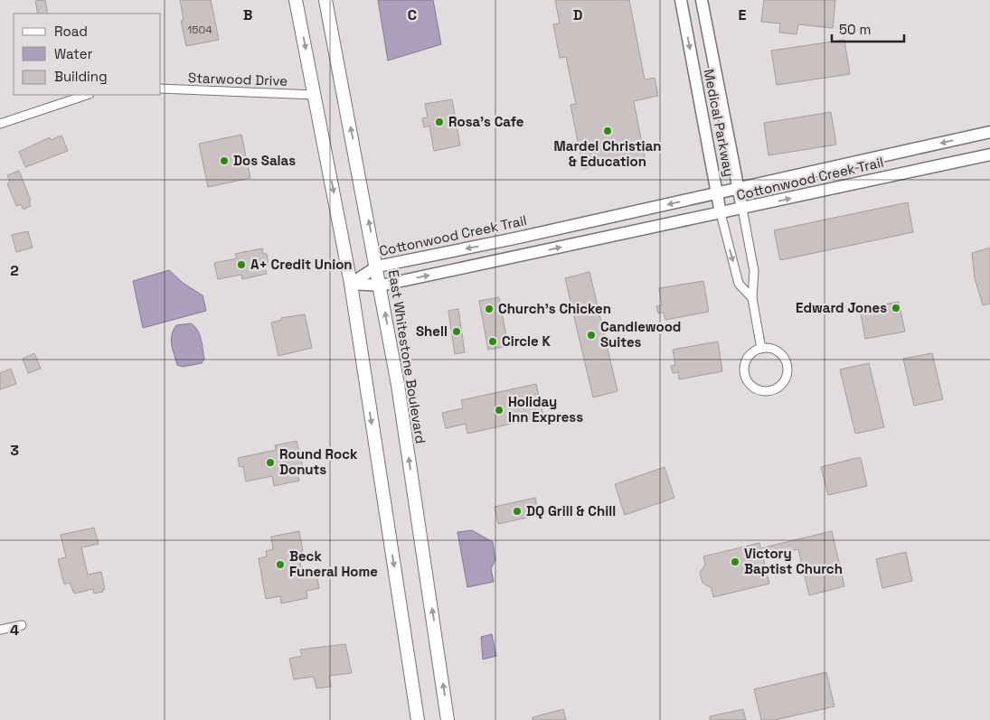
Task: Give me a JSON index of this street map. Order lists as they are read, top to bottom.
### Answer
{
  "streets": {
    "main road": ["East Whitestone Boulevard"],
    "street": ["Starwood Drive", "Medical Parkway", "Cottonwood Creek Trail"]
  },
  "crossings": [
    ["Medical Parkway", "Cottonwood Creek Trail"],
    ["Cottonwood Creek Trail", "East Whitestone Boulevard"]
  ],
  "places": [
    "Rosa's Cafe",
    "Mardel Christian & Education",
    "Dos Salas",
    "A+ Credit Union",
    "Edward Jones",
    "Church's Chicken",
    "Shell",
    "Candlewood Suites",
    "Circle K",
    "Holiday Inn Express",
    "Round Rock Donuts",
    "DQ Grill & Chill",
    "Victory Baptist Church",
    "Beck Funeral Home"
  ],
  "house_numbers": ["1504"],
  "legend": ["Road", "Water", "Building"],
  "scale_bar": "50 m",
  "grid": {
    "columns": [
      "B",
      "C",
      "D",
      "E"
    ],
    "rows": ["2", "3", "4"]
  }
}
